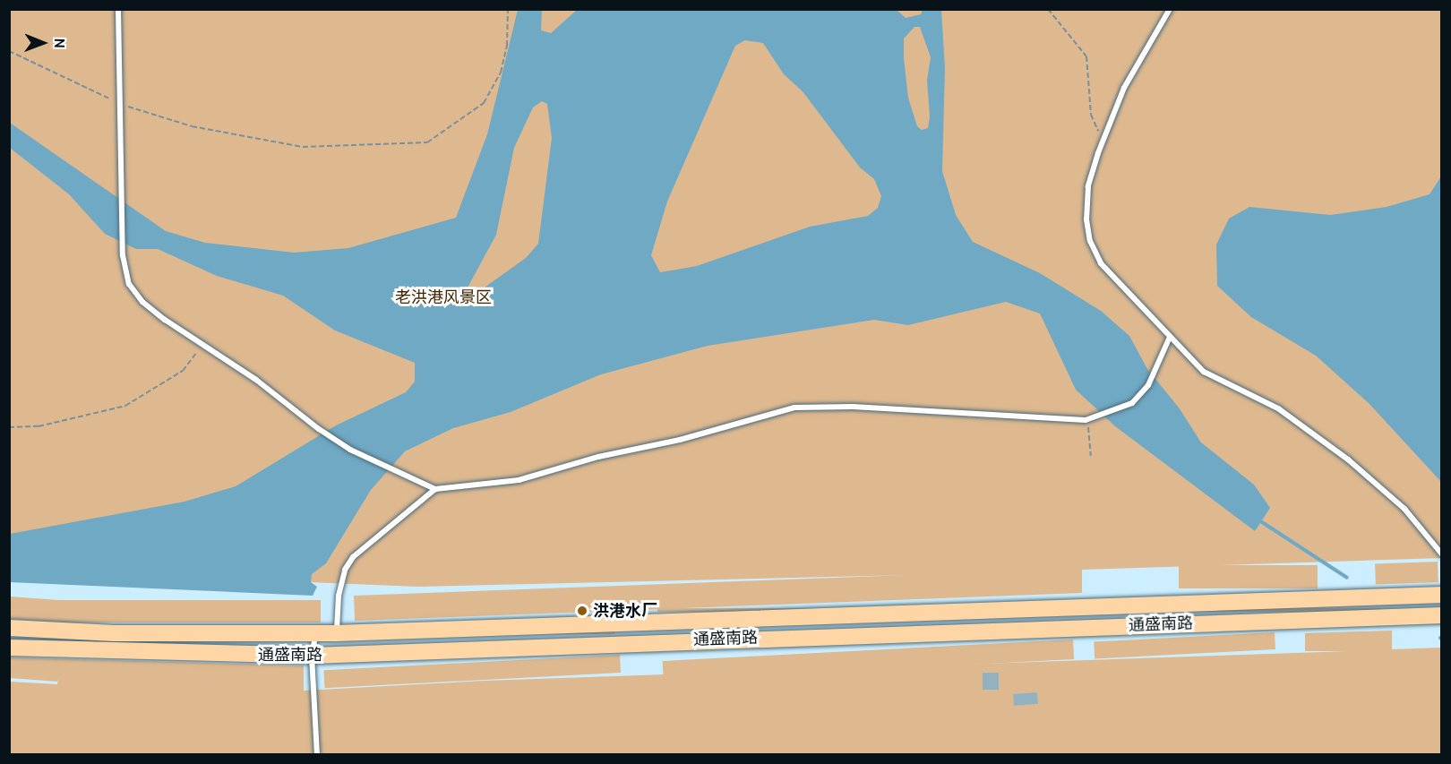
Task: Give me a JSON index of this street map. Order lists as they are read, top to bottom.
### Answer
{
  "streets": {
    "main road": ["通盛南路"]
  },
  "parks": ["老洪港风景区"],
  "places": ["洪港水厂"],
  "north": "right"
}
